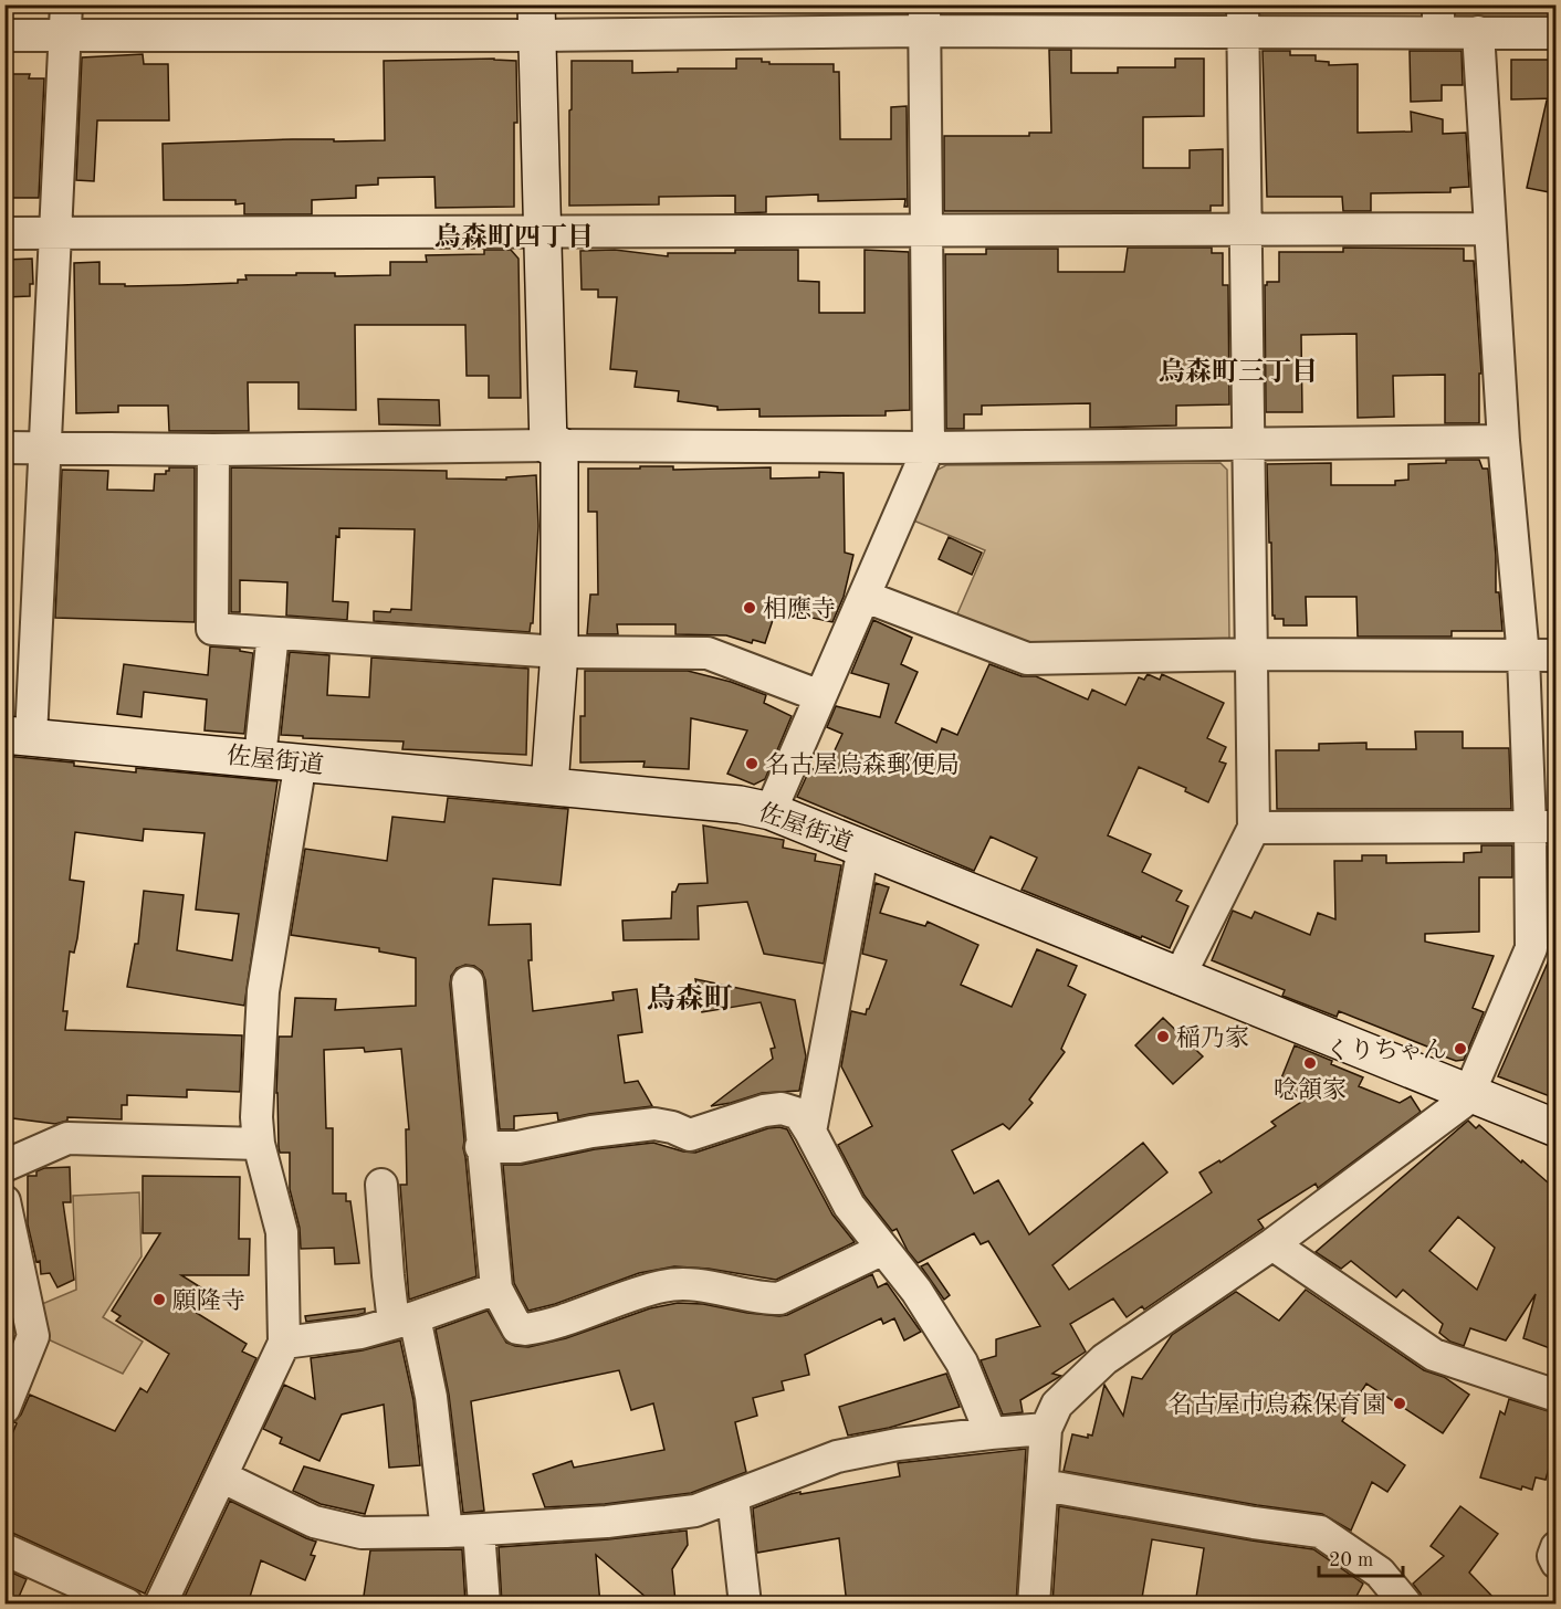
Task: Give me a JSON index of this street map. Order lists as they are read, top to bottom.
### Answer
{
  "streets": {
    "street": ["佐屋街道"]
  },
  "districts": ["烏森町四丁目", "烏森町三丁目", "烏森町"],
  "places": [
    "相應寺",
    "名古屋烏森郵便局",
    "稲乃家",
    "くりちゃん",
    "唸頷家",
    "願隆寺",
    "名古屋市烏森保育園"
  ],
  "scale_bar": "20 m"
}
